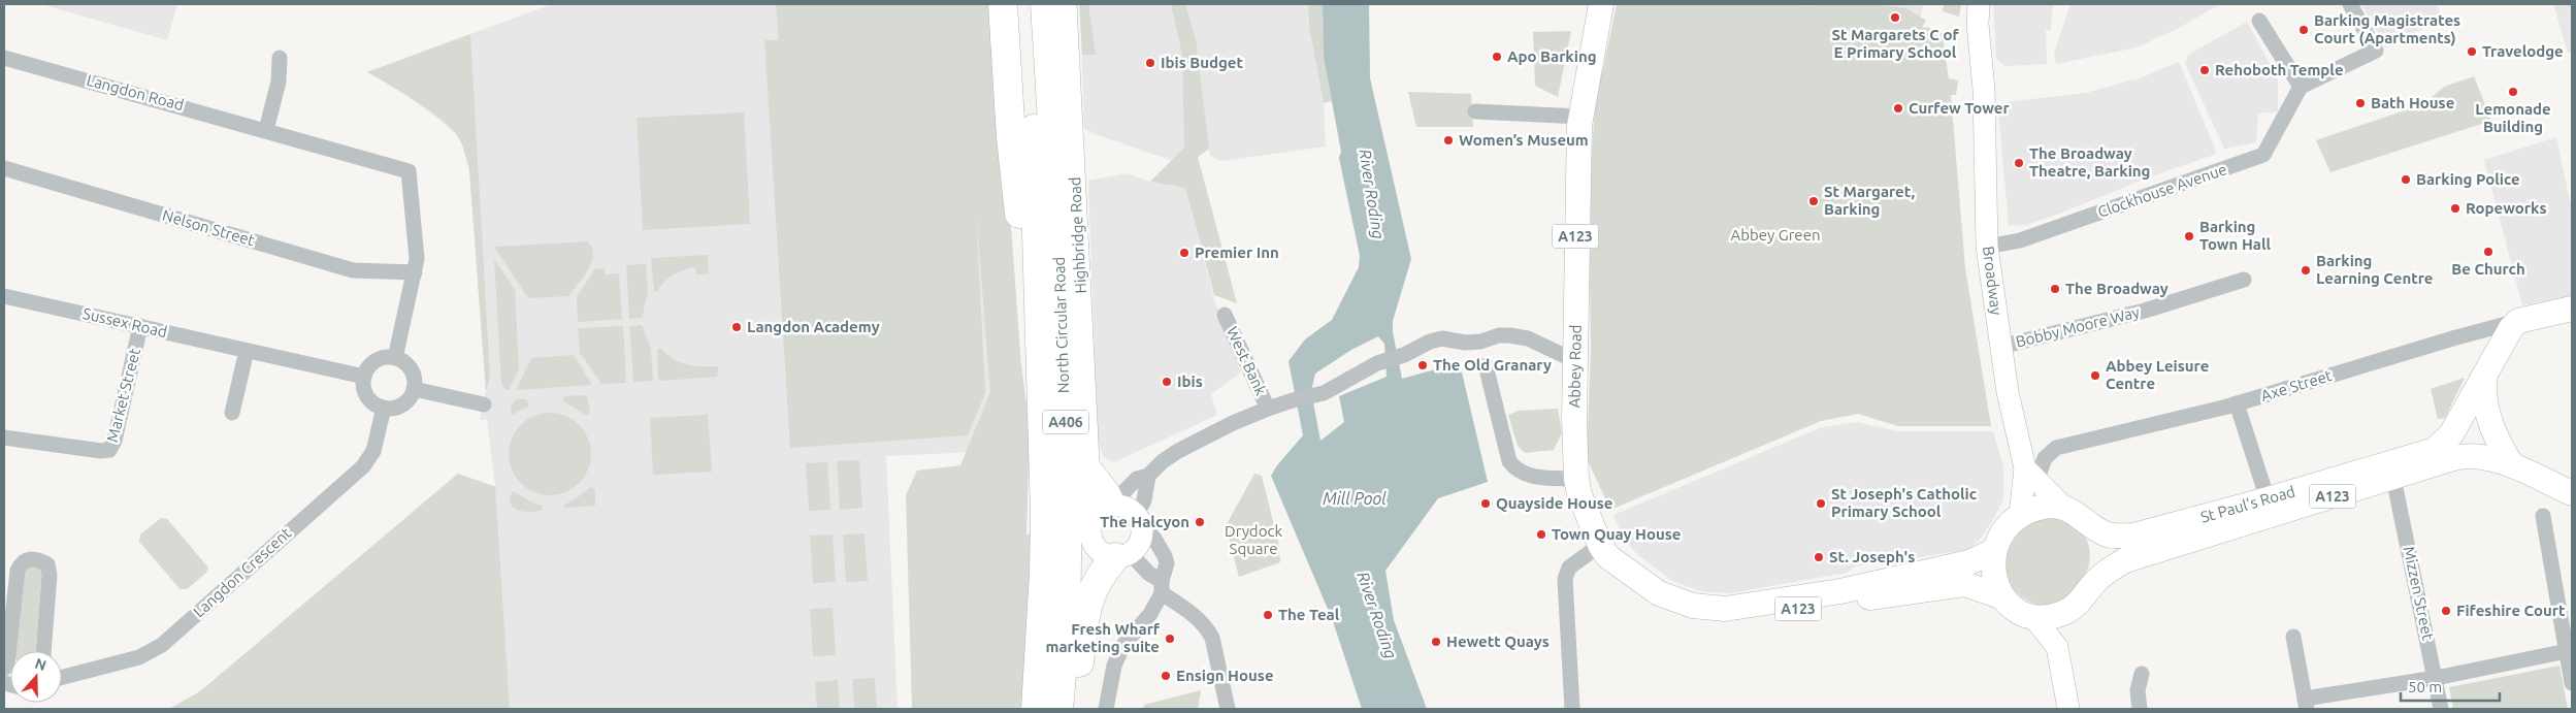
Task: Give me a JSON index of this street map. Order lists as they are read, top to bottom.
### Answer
{
  "streets": {
    "highway": ["North Circular Road", "A406"],
    "main road": [
      "A123",
      "Abbey Road",
      "Axe Street",
      "St Paul's Road"
    ],
    "street": [
      "Langdon Road",
      "Clockhouse Avenue",
      "Nelson Street",
      "Highbridge Road",
      "Broadway",
      "Sussex Road",
      "Bobby Moore Way",
      "West Bank",
      "Market Street",
      "Langdon Crescent",
      "Mizzen Street"
    ]
  },
  "crossings": [
    ["Langdon Road", "Nelson Street"],
    ["Clockhouse Avenue", "Broadway"],
    ["A123", "Abbey Road"],
    ["A123", "St Paul's Road"],
    ["Broadway", "Bobby Moore Way"],
    ["Broadway", "Axe Street"],
    ["Sussex Road", "Market Street"],
    ["Sussex Road", "Langdon Crescent"],
    ["North Circular Road", "A406"],
    ["Axe Street", "St Paul's Road"],
    ["St Paul's Road", "Mizzen Street"]
  ],
  "water": ["River Roding", "Mill Pool"],
  "parks": ["Abbey Green", "Drydock Square"],
  "places": [
    "St Margarets C of E Primary School",
    "Barking Magistrates Court (Apartments)",
    "Travelodge",
    "Apo Barking",
    "Ibis Budget",
    "Rehoboth Temple",
    "Lemonade Building",
    "Bath House",
    "Curfew Tower",
    "Women’s Museum",
    "The Broadway Theatre, Barking",
    "Barking Police",
    "St Margaret, Barking",
    "Ropeworks",
    "Barking Town Hall",
    "Be Church",
    "Premier Inn",
    "Barking Learning Centre",
    "The Broadway",
    "Langdon Academy",
    "The Old Granary",
    "Abbey Leisure Centre",
    "Ibis",
    "Quayside House",
    "St Joseph's Catholic Primary School",
    "The Halcyon",
    "Town Quay House",
    "St. Joseph's",
    "Fifeshire Court",
    "The Teal",
    "Fresh Wharf marketing suite",
    "Hewett Quays",
    "Ensign House"
  ],
  "scale_bar": "50 m",
  "north": "top"
}
